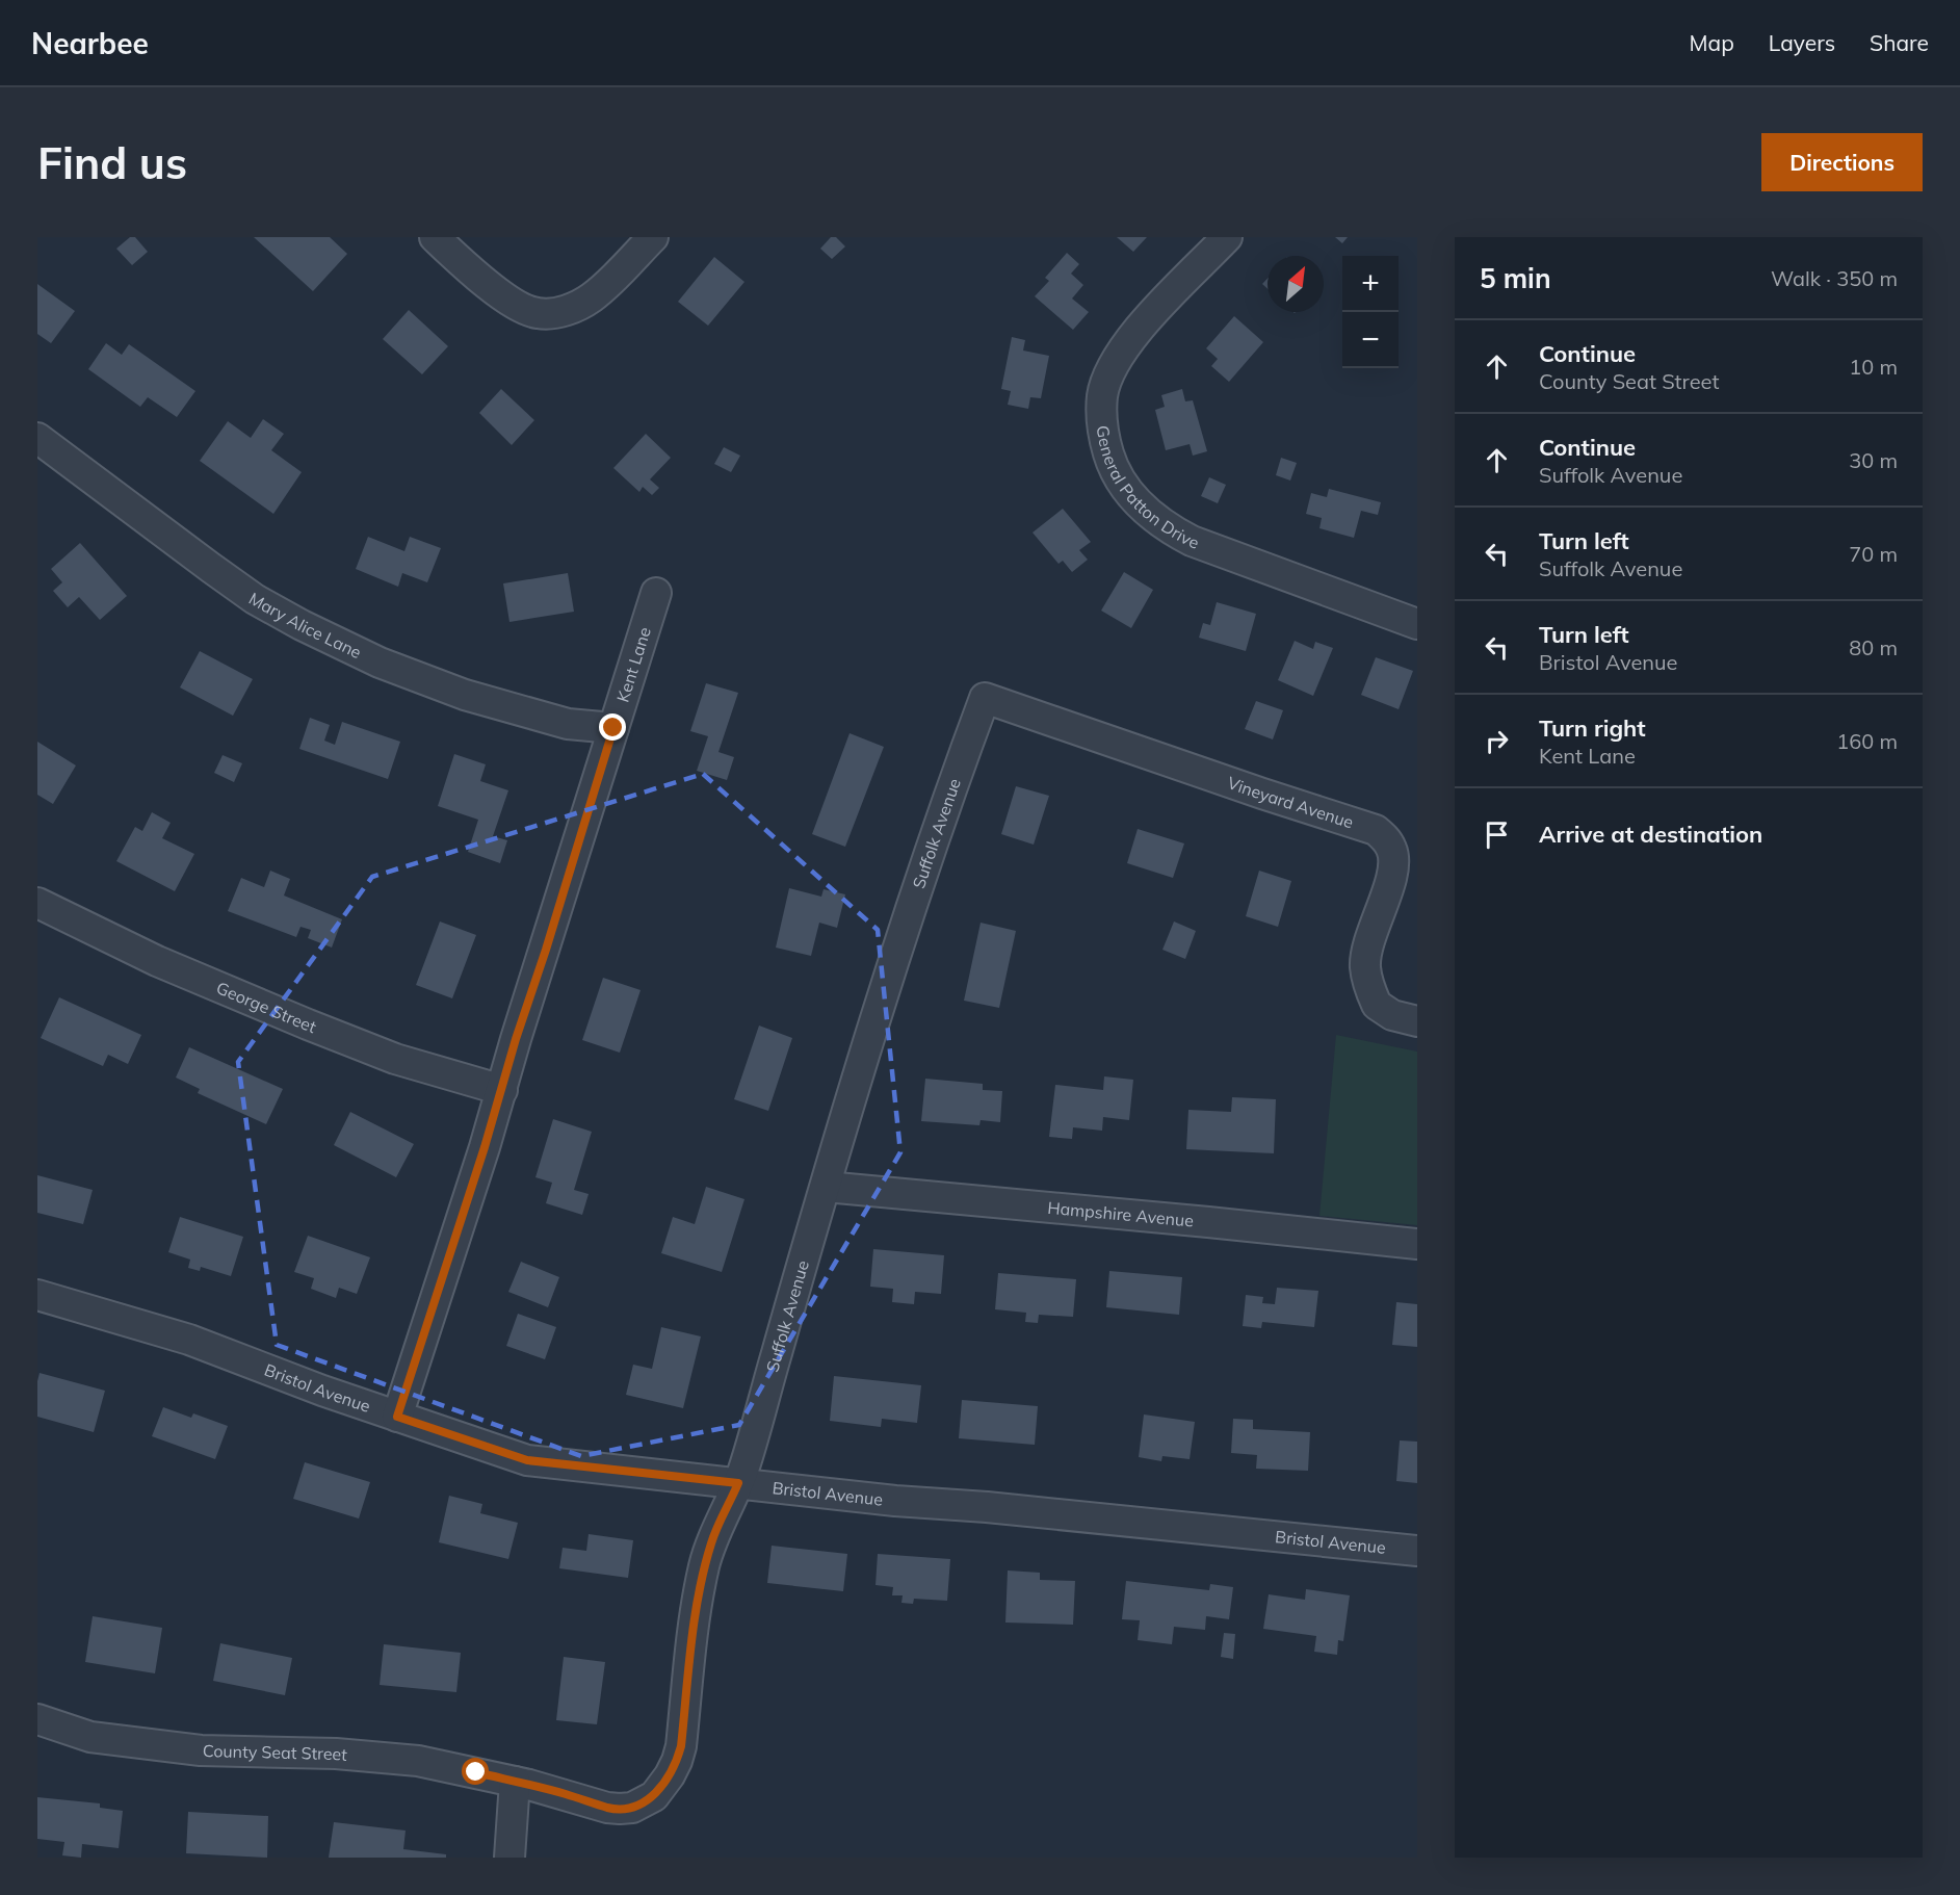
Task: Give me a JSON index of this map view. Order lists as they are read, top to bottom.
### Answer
{
  "streets": {
    "street": [
      "General Patton Drive",
      "Mary Alice Lane",
      "Kent Lane",
      "Vineyard Avenue",
      "Suffolk Avenue",
      "George Street",
      "Hampshire Avenue",
      "Bristol Avenue",
      "County Seat Street"
    ]
  },
  "crossings": [
    ["Mary Alice Lane", "Kent Lane"],
    ["Kent Lane", "George Street"],
    ["Kent Lane", "Bristol Avenue"],
    ["Vineyard Avenue", "Suffolk Avenue"],
    ["Suffolk Avenue", "Hampshire Avenue"],
    ["Suffolk Avenue", "Bristol Avenue"],
    ["Suffolk Avenue", "County Seat Street"]
  ],
  "north": "top right",
  "page": {
    "header": "Nearbee",
    "nav": ["Map", "Layers", "Share"],
    "buttons": "Directions",
    "title": "Find us",
    "heading": ["5 min", "Walk · 350 m"],
    "map_buttons": ["+", "−"],
    "list": [
      ["Continue", "County Seat Street", "10 m"],
      ["Continue", "Suffolk Avenue", "30 m"],
      ["Turn left", "Suffolk Avenue", "70 m"],
      ["Turn left", "Bristol Avenue", "80 m"],
      ["Turn right", "Kent Lane", "160 m"],
      "Arrive at destination"
    ]
  }
}
